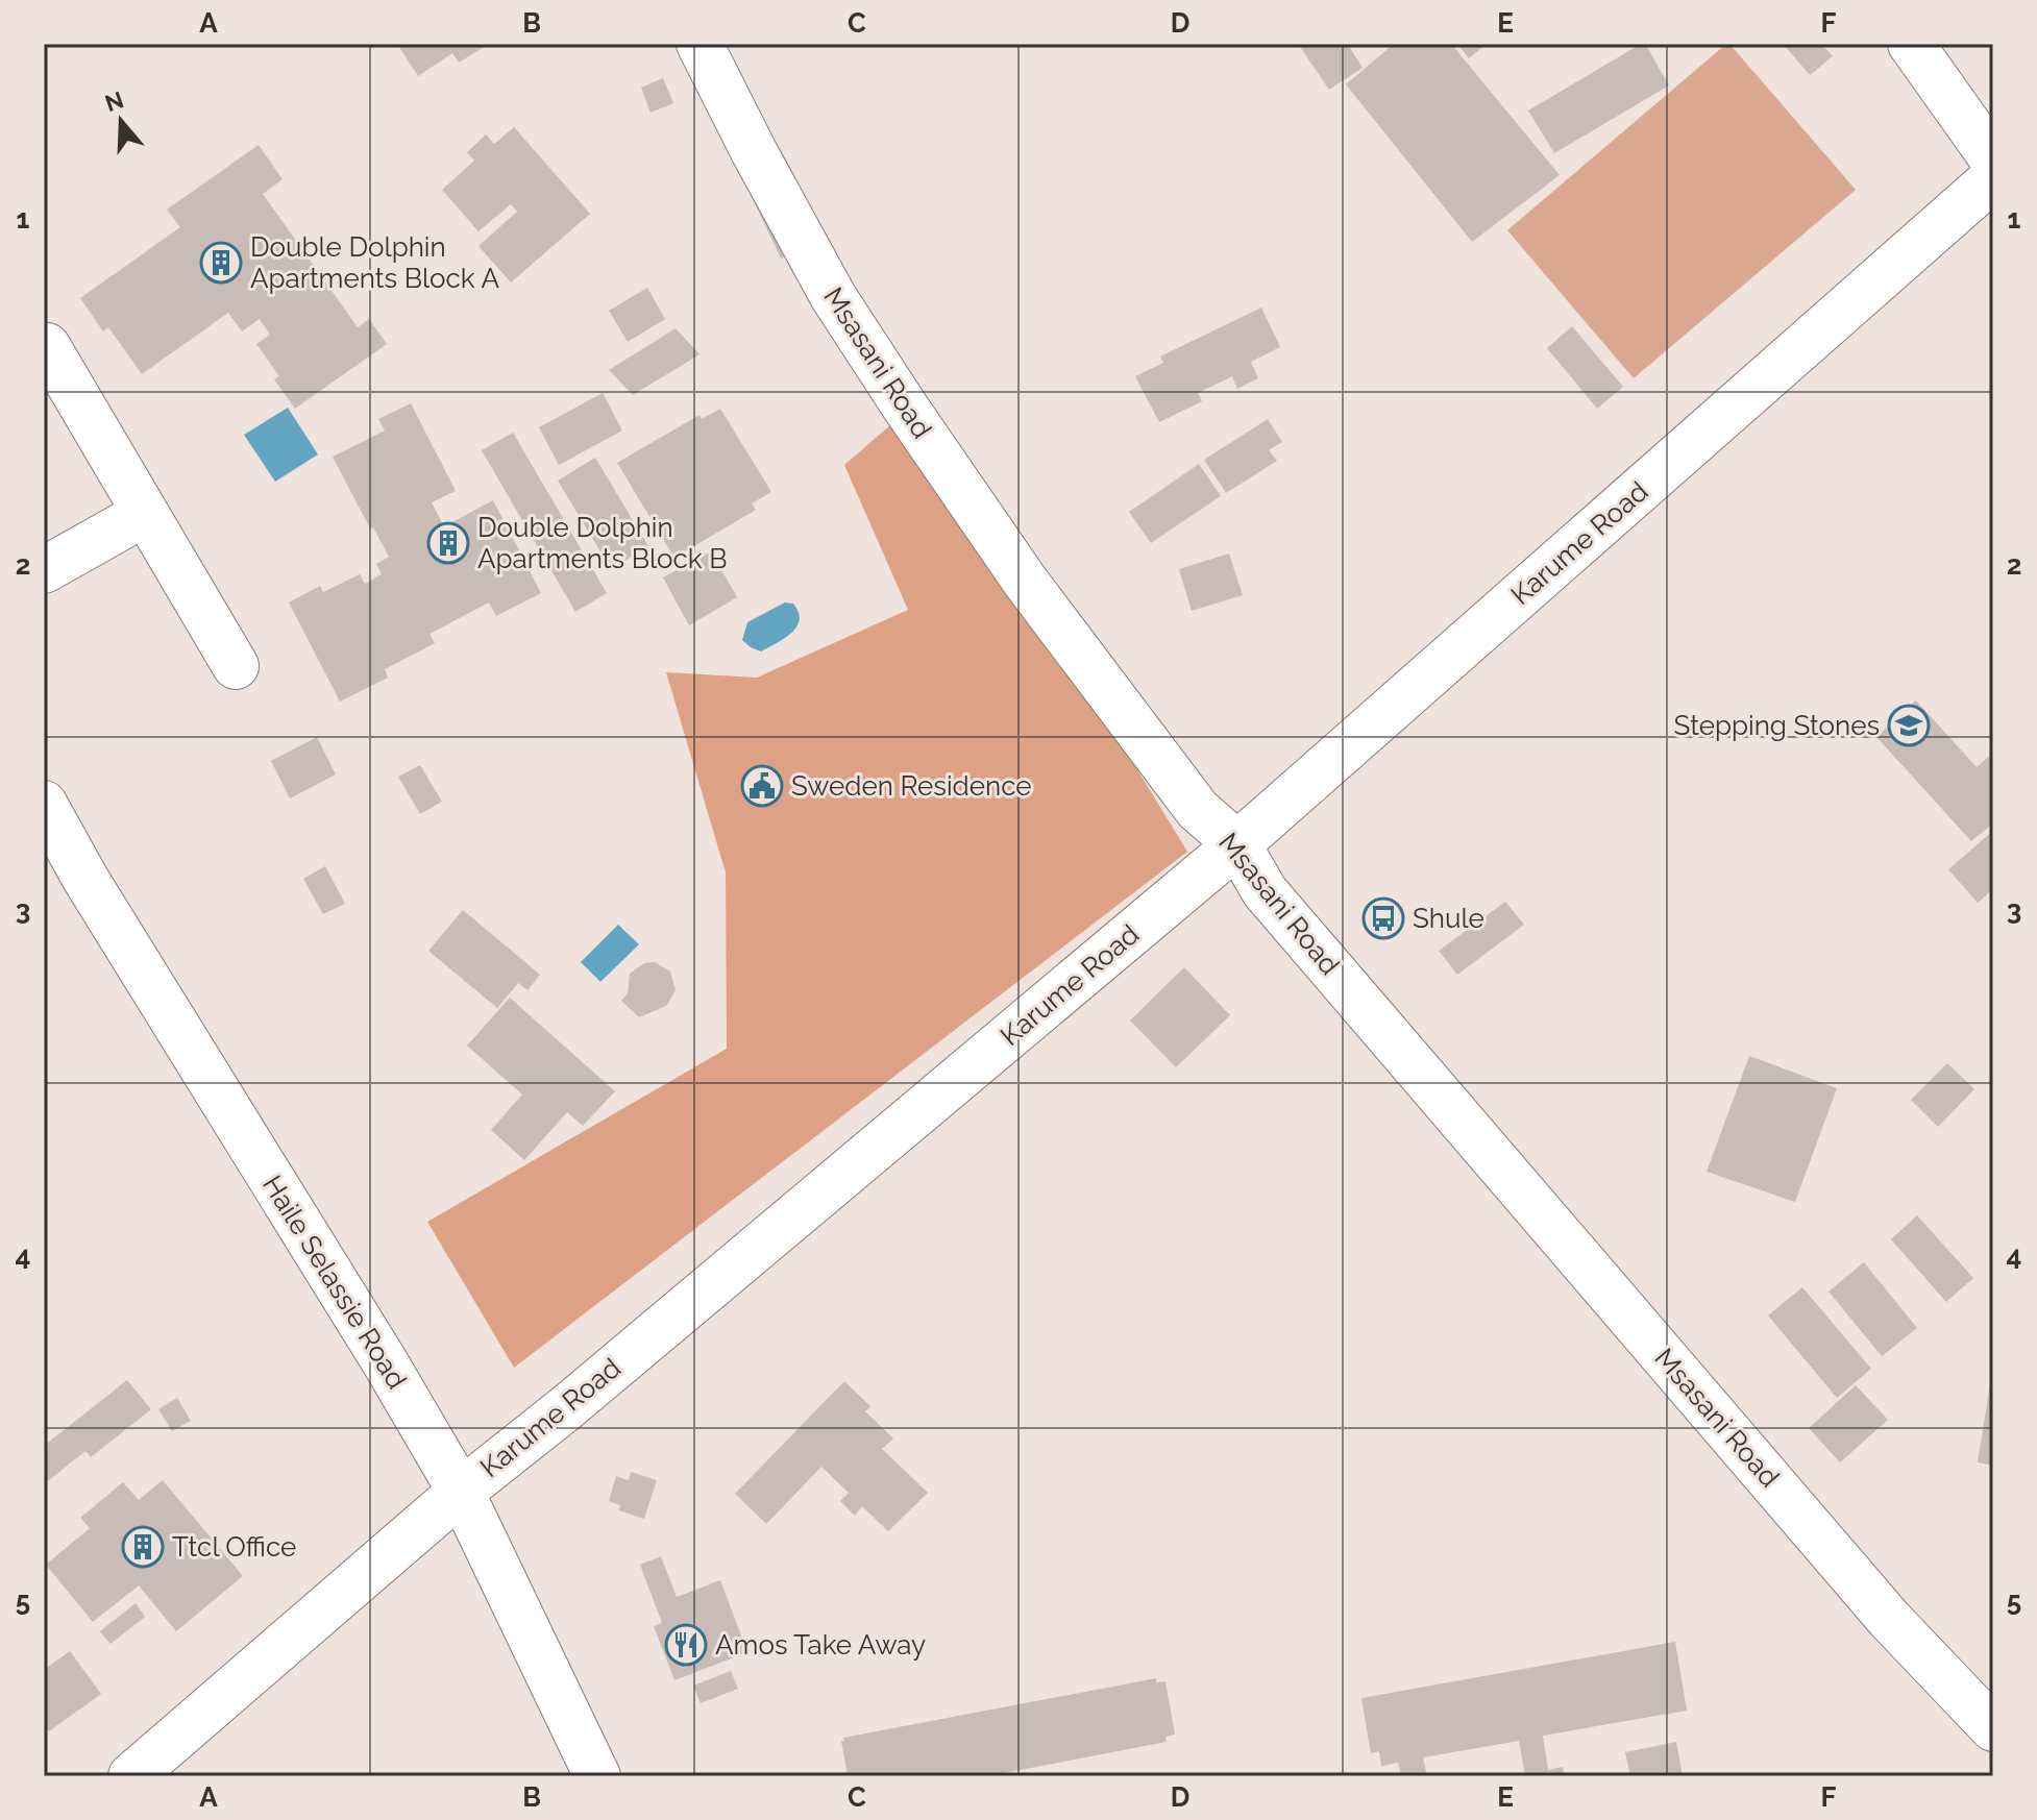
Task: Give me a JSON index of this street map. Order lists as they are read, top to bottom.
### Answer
{
  "streets": {
    "street": ["Msasani Road", "Karume Road", "Haile Selassie Road"]
  },
  "crossings": [
    ["Msasani Road", "Karume Road"],
    ["Karume Road", "Haile Selassie Road"]
  ],
  "places": {
    "building": ["Double Dolphin Apartments Block A", "Double Dolphin Apartments Block B", "Ttcl Office"],
    "school or university": ["Stepping Stones"],
    "public building": ["Sweden Residence"],
    "bus stop": ["Shule"],
    "restaurant": ["Amos Take Away"]
  },
  "north": "top",
  "grid": {
    "columns": [
      "A",
      "B",
      "C",
      "D",
      "E",
      "F"
    ],
    "rows": [
      "1",
      "2",
      "3",
      "4",
      "5"
    ]
  }
}
